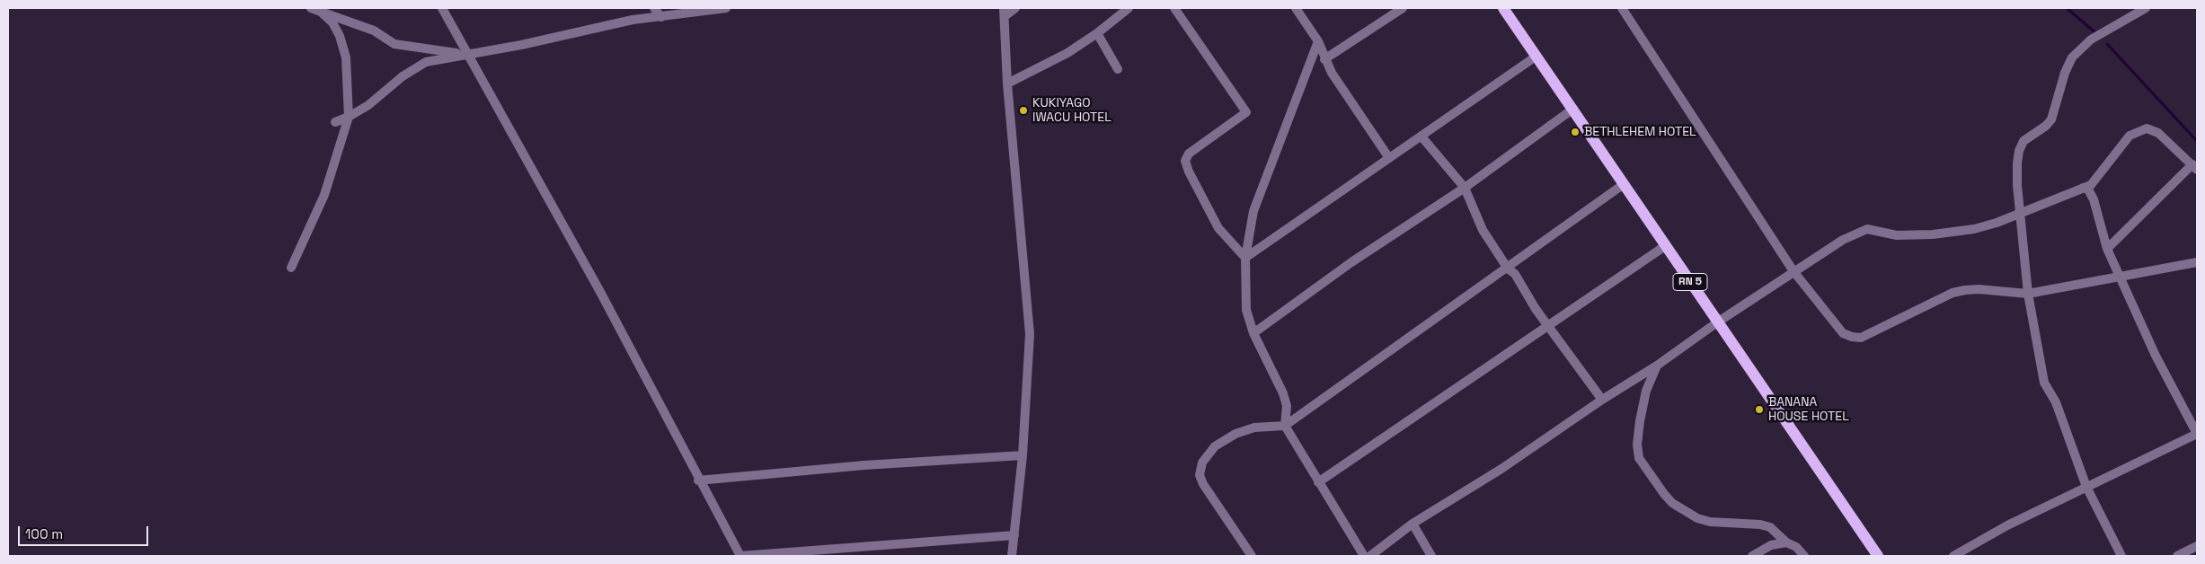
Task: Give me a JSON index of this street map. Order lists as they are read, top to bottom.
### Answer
{
  "streets": {
    "main road": ["RN 5"]
  },
  "places": ["KUKIYAGO IWACU HOTEL", "BETHLEHEM HOTEL", "BANANA HOUSE HOTEL"],
  "scale_bar": "100 m"
}
